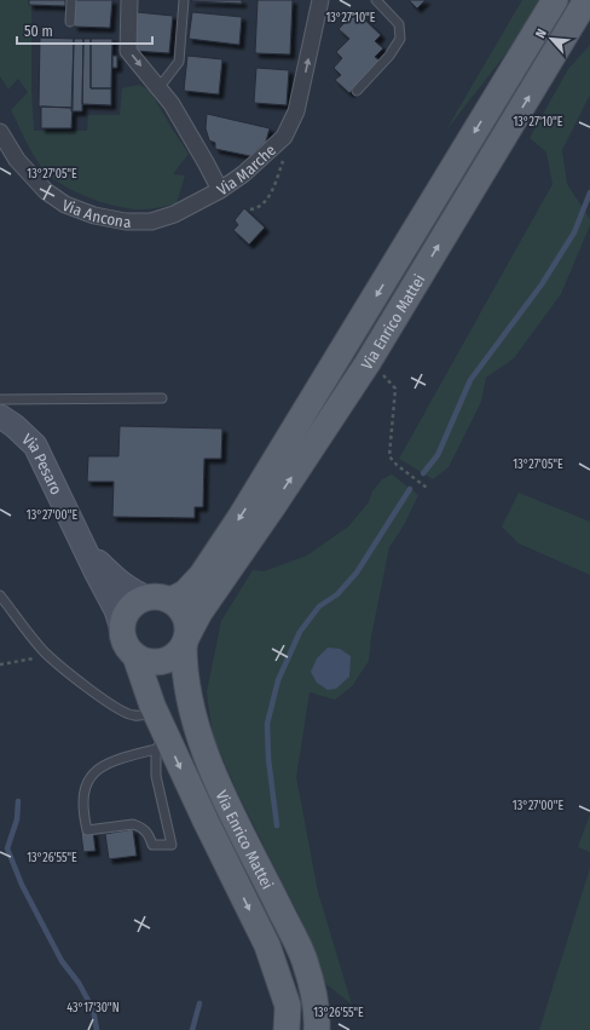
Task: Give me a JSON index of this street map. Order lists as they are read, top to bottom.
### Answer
{
  "streets": {
    "main road": ["Via Enrico Mattei"],
    "street": ["Via Marche", "Via Ancona", "Via Pesaro"]
  },
  "crossings": [
    ["Via Marche", "Via Ancona"],
    ["Via Enrico Mattei", "Via Pesaro"]
  ],
  "scale_bar": "50 m",
  "north": "top left",
  "coordinates": [
    "13°27'10\"E",
    "13°27'05\"E",
    "13°27'00\"E",
    "13°26'55\"E",
    "43°17'30\"N"
  ]
}
